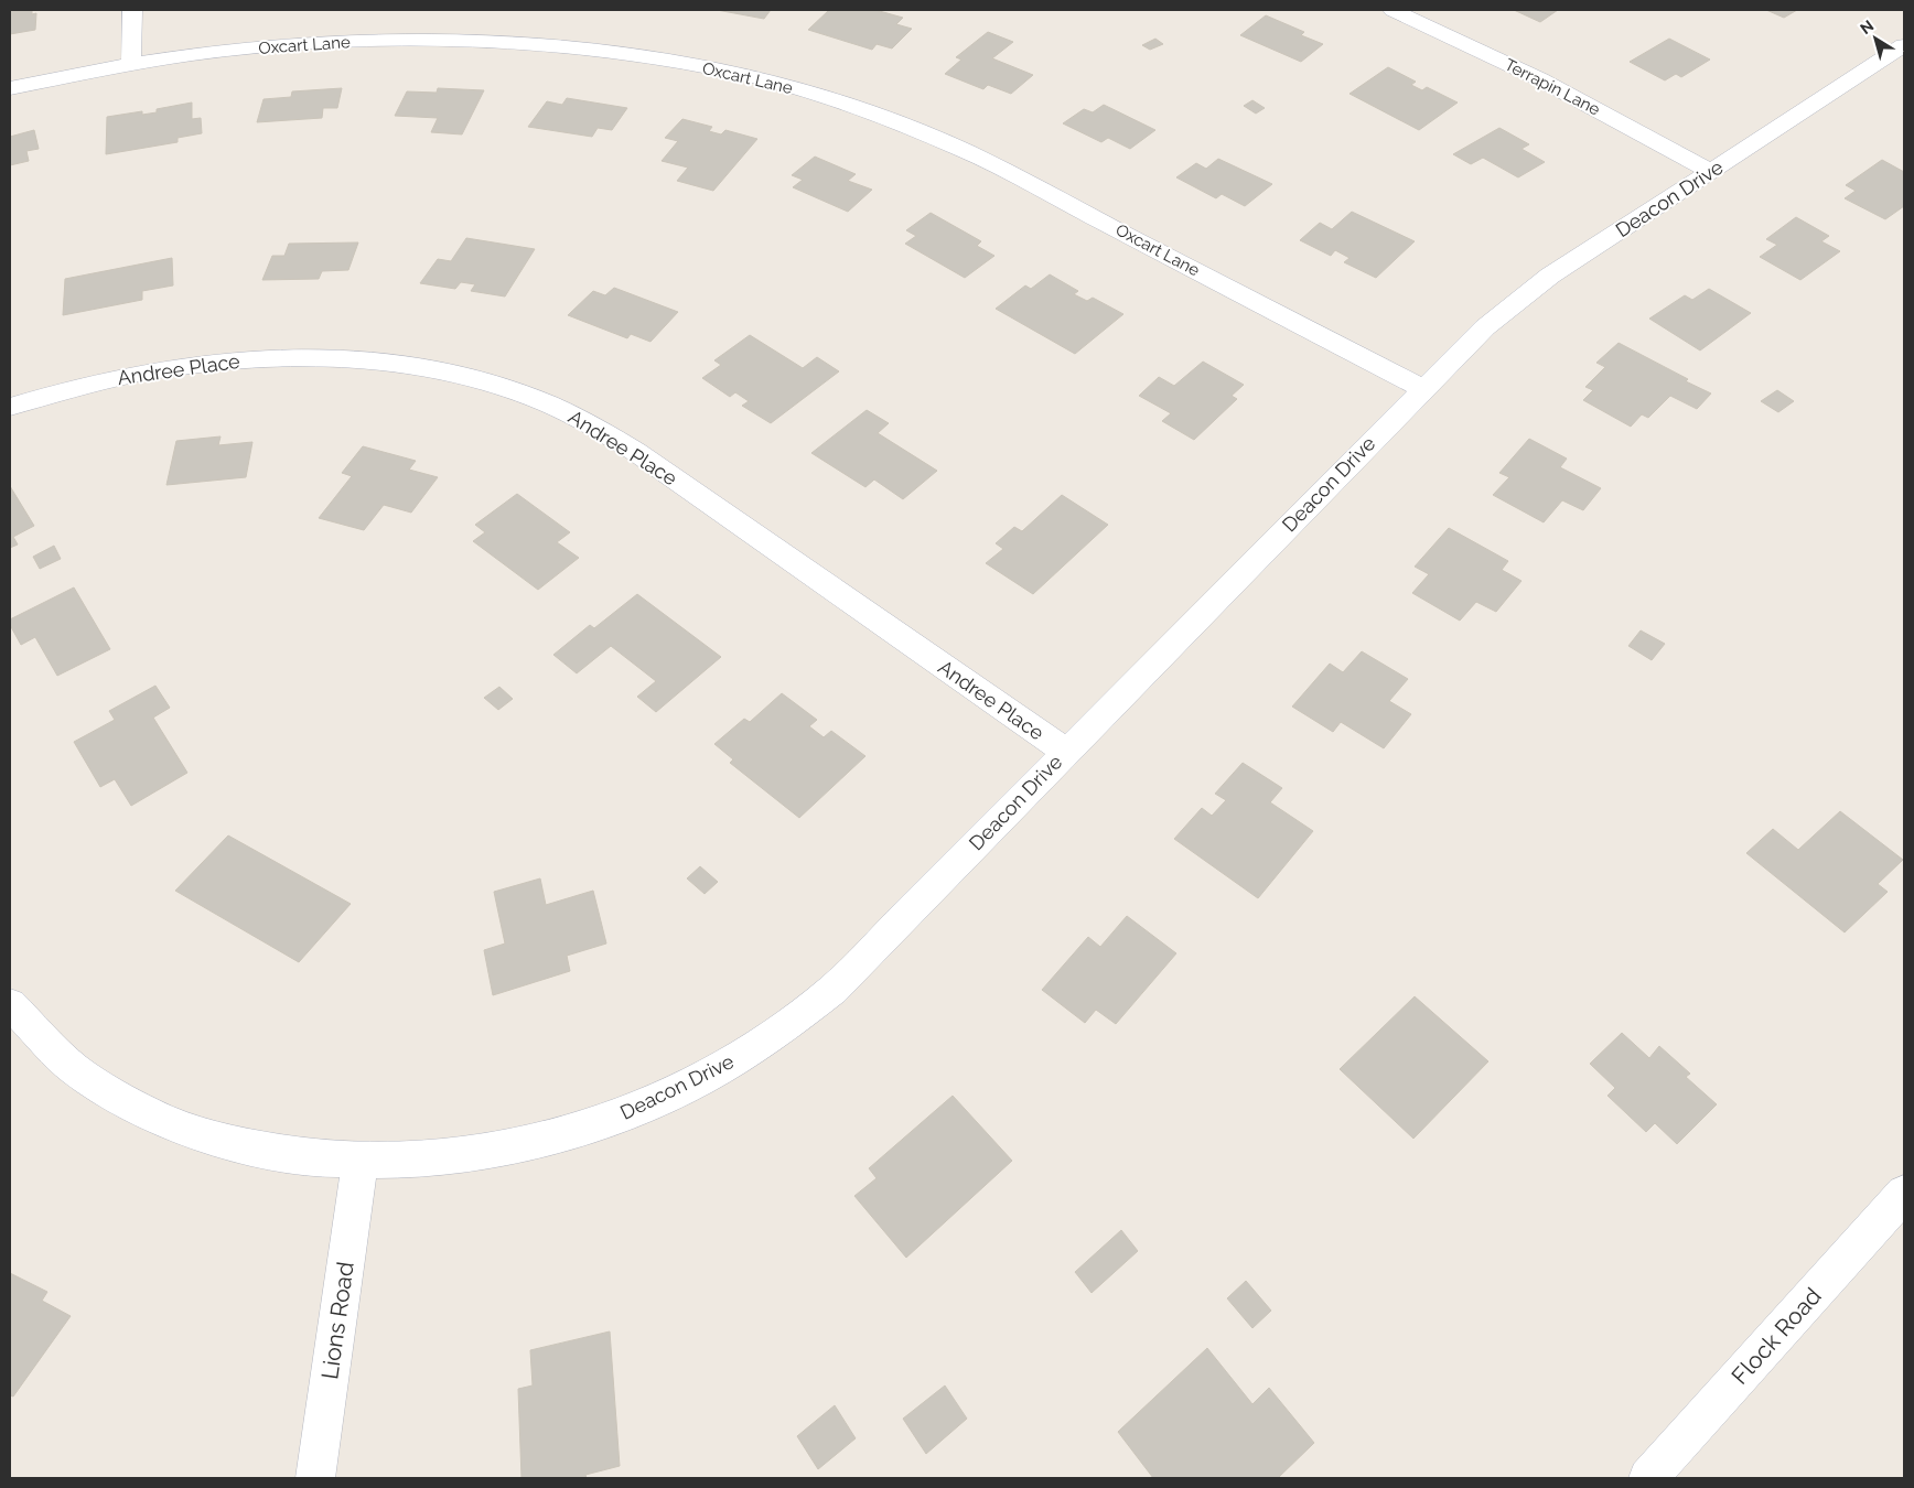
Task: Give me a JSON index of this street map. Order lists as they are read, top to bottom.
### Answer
{
  "streets": {
    "street": [
      "Oxcart Lane",
      "Terrapin Lane",
      "Deacon Drive",
      "Andree Place",
      "Lions Road",
      "Flock Road"
    ]
  },
  "crossings": [
    ["Oxcart Lane", "Deacon Drive"],
    ["Terrapin Lane", "Deacon Drive"],
    ["Deacon Drive", "Andree Place"],
    ["Deacon Drive", "Lions Road"]
  ],
  "north": "top left"
}
